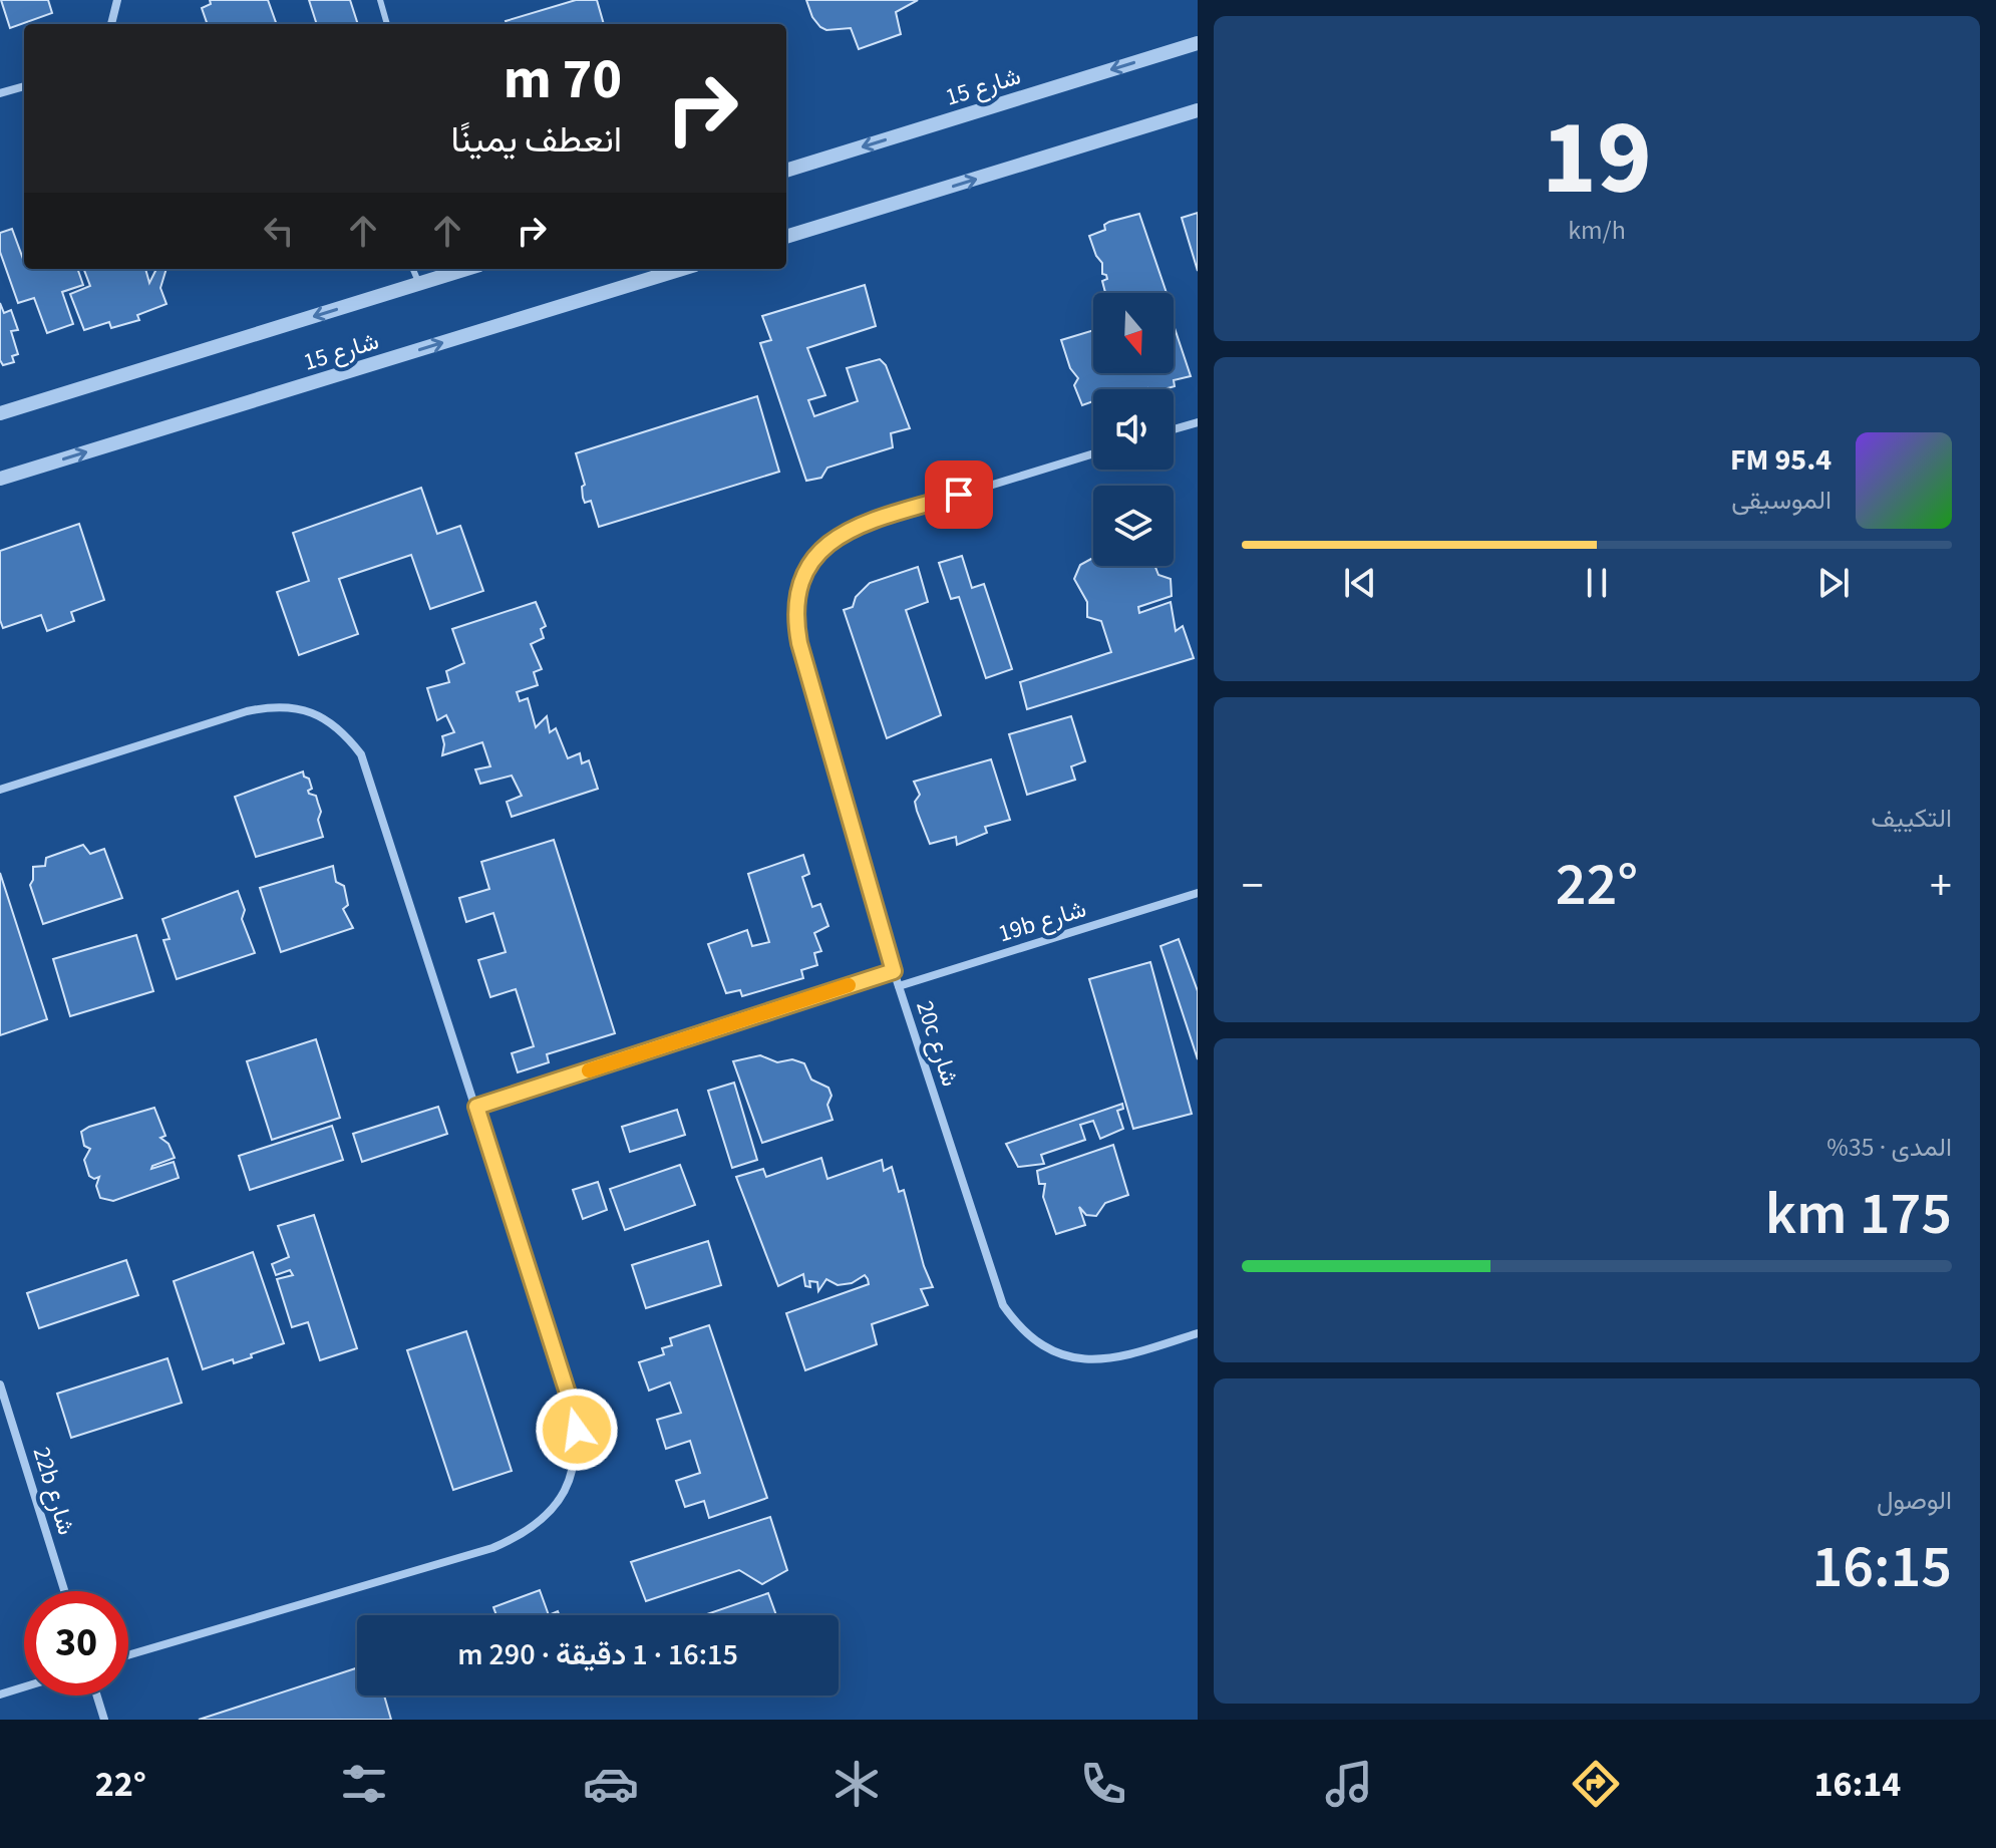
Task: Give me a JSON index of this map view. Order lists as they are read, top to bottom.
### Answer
{
  "streets": {
    "street": [
      "شارع 15",
      "19b شارع",
      "20c شارع",
      "22b شارع"
    ]
  },
  "crossings": [
    ["19b شارع", "20c شارع"]
  ],
  "north": "bottom",
  "page": {
    "tile": [
      ["19", "km/h"],
      "التكييف",
      ["المدى · 35%", "175 km"],
      ["الوصول", "16:15"]
    ],
    "turn": ["70 m", "انعطف يمينًا"],
    "song": ["95.4 FM", "الموسيقى"],
    "heat": ["−", "22°", "+"],
    "limit": "30",
    "trip": "16:15 · 1 دقيقة · 290 m",
    "tabs": ["16:14", "22°"]
  }
}
